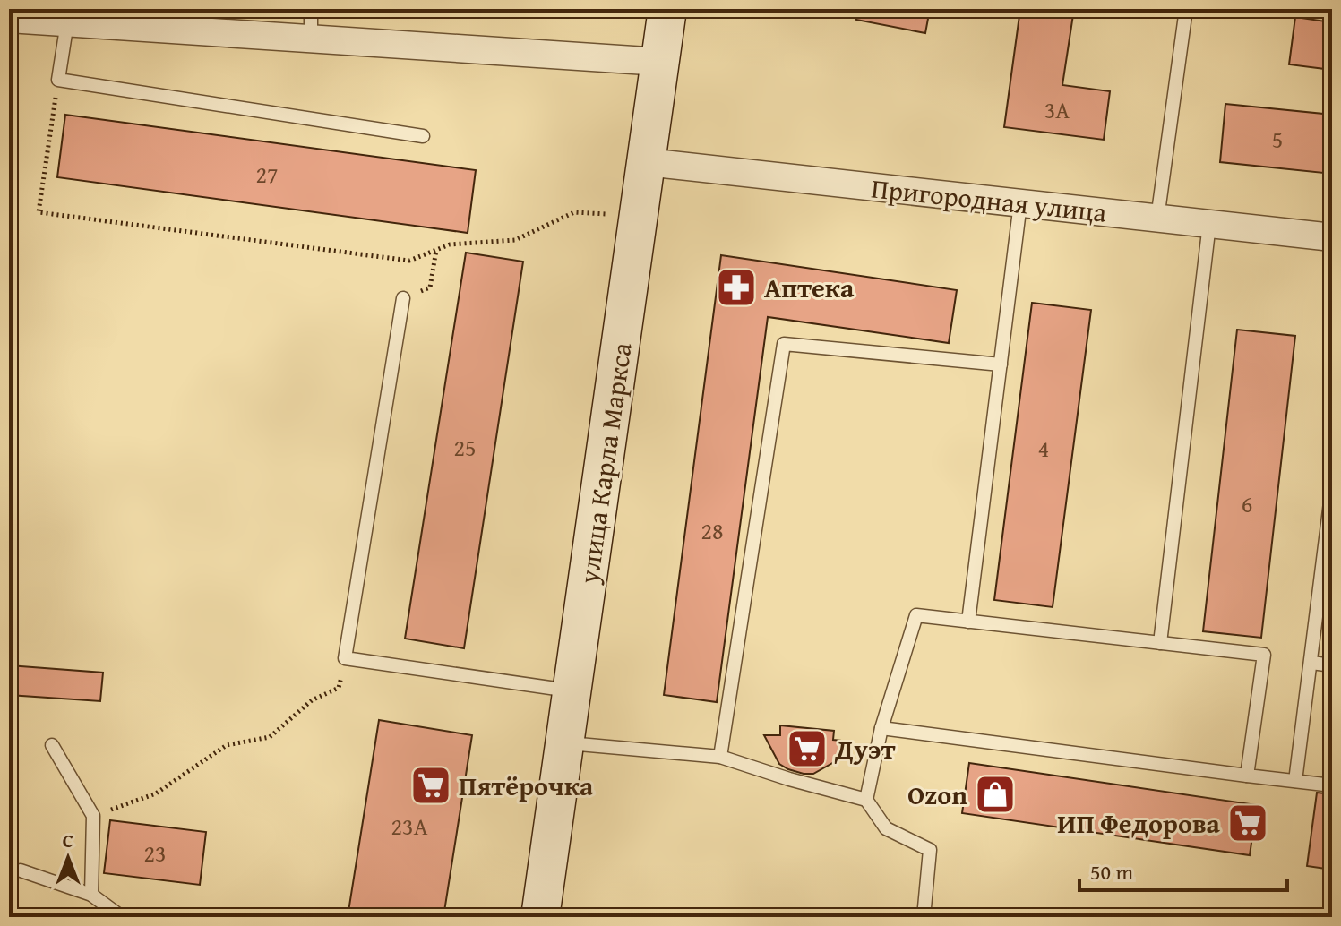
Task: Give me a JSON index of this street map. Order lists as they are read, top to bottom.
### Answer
{
  "streets": {
    "main road": ["улица Карла Маркса"],
    "street": ["Пригородная улица"]
  },
  "crossings": [
    ["Пригородная улица", "улица Карла Маркса"]
  ],
  "places": {
    "pharmacy": ["Аптека"],
    "supermarket": ["Дуэт", "Пятёрочка", "ИП Федорова"],
    "shop": ["Ozon"]
  },
  "house_numbers": [
    "3А",
    "5",
    "27",
    "25",
    "4",
    "6",
    "28",
    "23А",
    "23"
  ],
  "scale_bar": "50 m",
  "north": "top"
}
